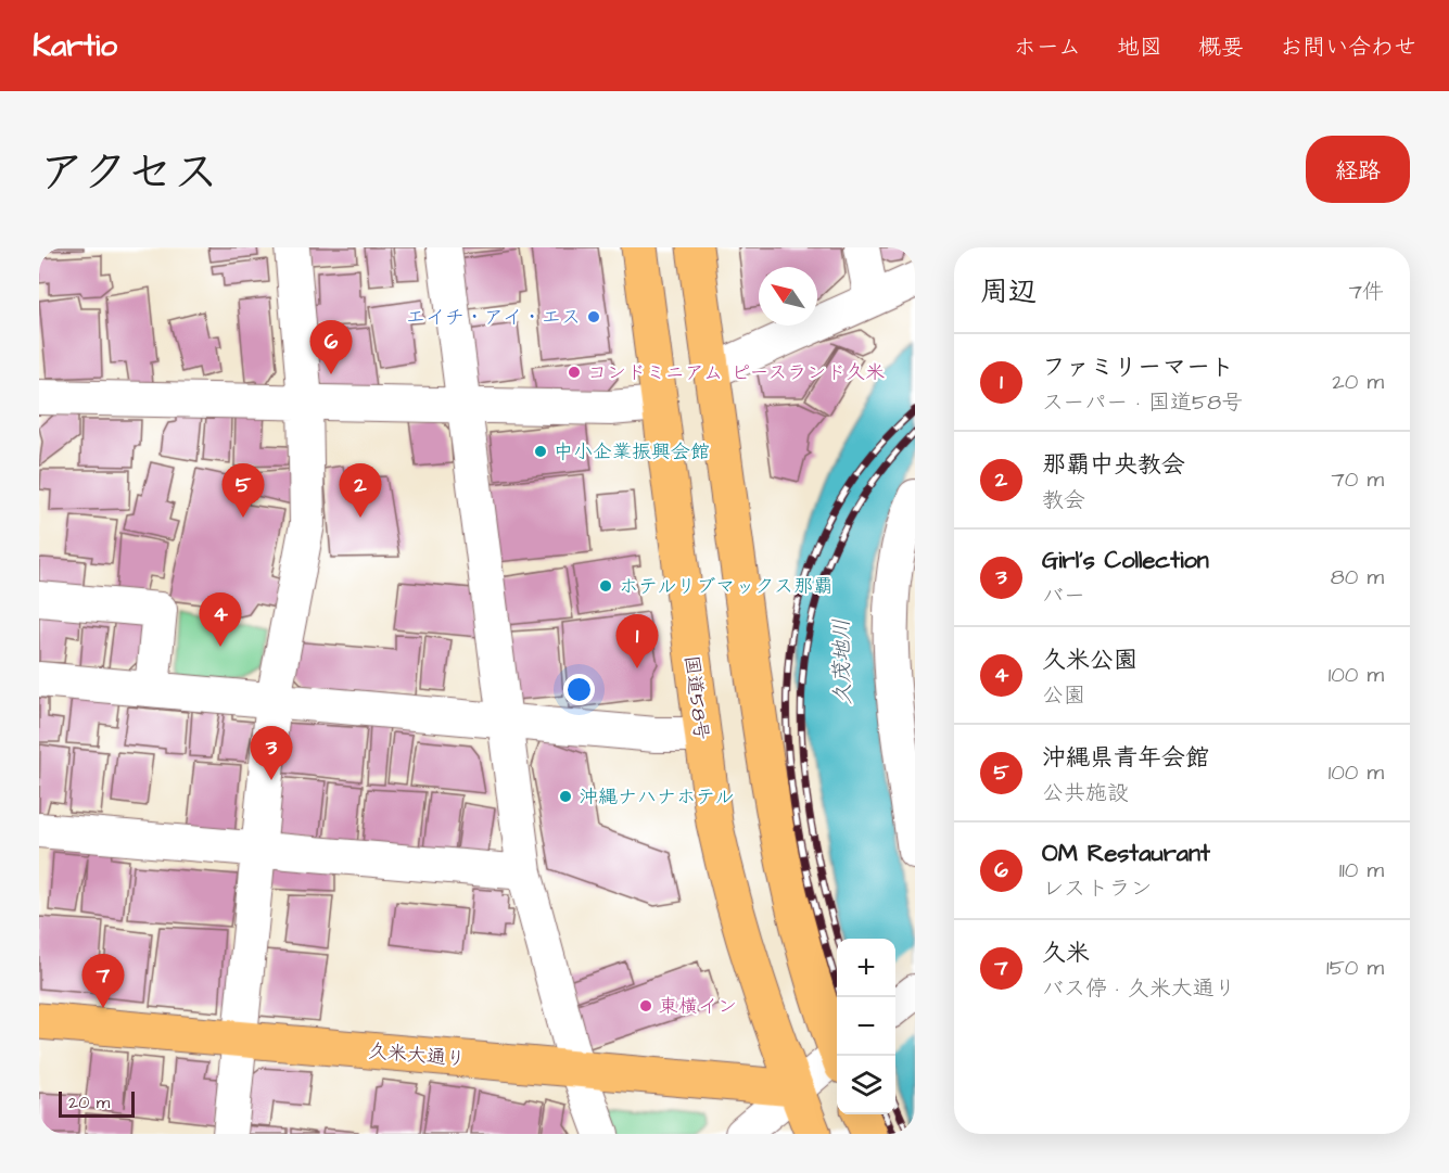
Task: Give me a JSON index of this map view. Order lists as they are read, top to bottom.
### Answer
{
  "streets": {
    "main road": ["国道58号", "久米大通り"]
  },
  "crossings": [
    ["国道58号", "久米大通り"]
  ],
  "water": ["久茂地川"],
  "places": [
    "エイチ・アイ・エス",
    "コンドミニアム ピースランド久米",
    "中小企業振興会館",
    "ホテルリブマックス那覇",
    "沖縄ナハナホテル",
    "東横イン"
  ],
  "scale_bar": "20 m",
  "north": "top left",
  "page": {
    "header": "Kartio",
    "nav": [
      "ホーム",
      "地図",
      "概要",
      "お問い合わせ"
    ],
    "title": "アクセス",
    "buttons": "経路",
    "heading": ["周辺", "7件"],
    "pins": [
      "6",
      "2",
      "5",
      "4",
      "1",
      "3",
      "7"
    ],
    "list": [
      {
        "mark": "1",
        "name": "ファミリーマート",
        "note": "スーパー · 国道58号",
        "value": "20 m"
      },
      {
        "mark": "2",
        "name": "那覇中央教会",
        "note": "教会",
        "value": "70 m"
      },
      {
        "mark": "3",
        "name": "Girl's Collection",
        "note": "バー",
        "value": "80 m"
      },
      {
        "mark": "4",
        "name": "久米公園",
        "note": "公園",
        "value": "100 m"
      },
      {
        "mark": "5",
        "name": "沖縄県青年会館",
        "note": "公共施設",
        "value": "100 m"
      },
      {
        "mark": "6",
        "name": "OM Restaurant",
        "note": "レストラン",
        "value": "110 m"
      },
      {
        "mark": "7",
        "name": "久米",
        "note": "バス停 · 久米大通り",
        "value": "150 m"
      }
    ],
    "map_buttons": ["+", "−"],
    "scale": "20 m"
  }
}
